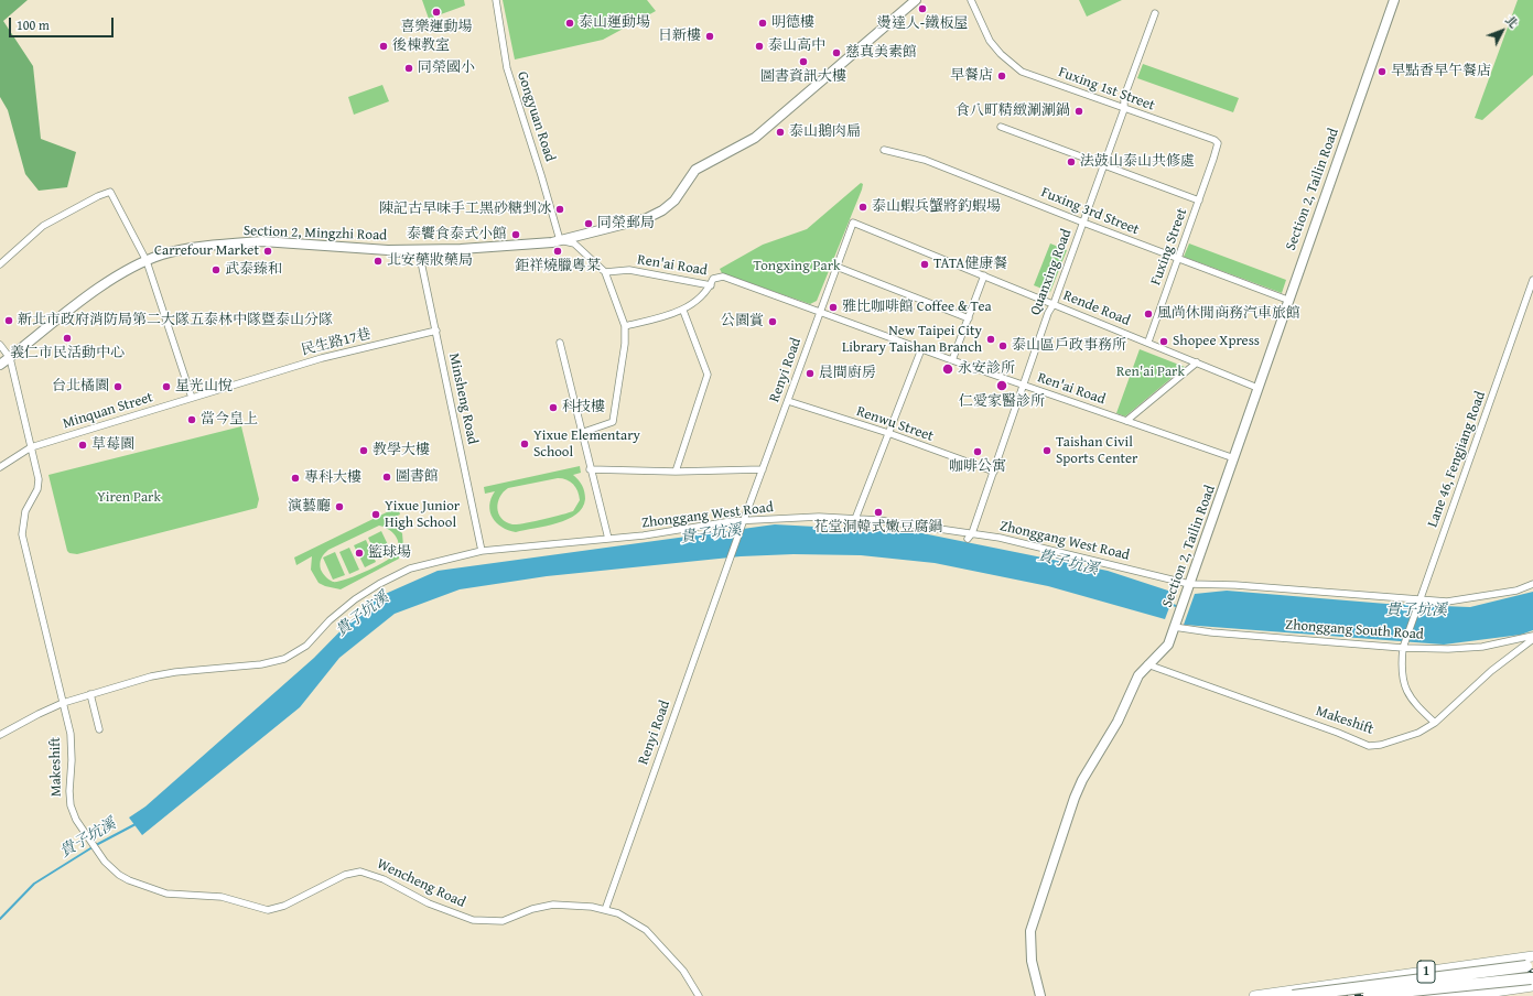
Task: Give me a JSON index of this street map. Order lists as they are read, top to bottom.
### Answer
{
  "streets": {
    "highway": ["1"],
    "main road": ["Section 2, Tailin Road", "Section 2, Mingzhi Road"],
    "street": [
      "Fuxing 1st Street",
      "Gongyuan Road",
      "Fuxing 3rd Street",
      "Fuxing Street",
      "Ren'ai Road",
      "Quanxing Road",
      "Rende Road",
      "民生路17巷",
      "Renyi Road",
      "Minsheng Road",
      "Minquan Street",
      "Renwu Street",
      "Lane 46, Fengjiang Road",
      "Zhonggang West Road",
      "Zhonggang South Road",
      "Makeshift",
      "Wencheng Road"
    ]
  },
  "crossings": [
    ["Fuxing 1st Street", "Fuxing Street"],
    ["Fuxing 1st Street", "Quanxing Road"],
    ["Gongyuan Road", "Section 2, Mingzhi Road"],
    ["Section 2, Tailin Road", "Fuxing 3rd Street"],
    ["Section 2, Tailin Road", "Ren'ai Road"],
    ["Section 2, Tailin Road", "Rende Road"],
    ["Section 2, Tailin Road", "Zhonggang West Road"],
    ["Section 2, Tailin Road", "Zhonggang South Road"],
    ["Section 2, Tailin Road", "Makeshift"],
    ["Fuxing 3rd Street", "Fuxing Street"],
    ["Fuxing 3rd Street", "Quanxing Road"],
    ["Section 2, Mingzhi Road", "Minsheng Road"],
    ["Fuxing Street", "Rende Road"],
    ["Ren'ai Road", "Quanxing Road"],
    ["Ren'ai Road", "Renyi Road"],
    ["Quanxing Road", "Rende Road"],
    ["Quanxing Road", "Renwu Street"],
    ["Quanxing Road", "Zhonggang West Road"],
    ["Rende Road", "Renyi Road"],
    ["民生路17巷", "Minsheng Road"],
    ["民生路17巷", "Minquan Street"],
    ["Renyi Road", "Renwu Street"],
    ["Renyi Road", "Zhonggang West Road"],
    ["Renyi Road", "Wencheng Road"],
    ["Minsheng Road", "Zhonggang West Road"],
    ["Minquan Street", "Makeshift"],
    ["Lane 46, Fengjiang Road", "Zhonggang West Road"],
    ["Lane 46, Fengjiang Road", "Zhonggang South Road"],
    ["Lane 46, Fengjiang Road", "Makeshift"],
    ["Zhonggang West Road", "Makeshift"],
    ["Zhonggang South Road", "Makeshift"],
    ["Makeshift", "Wencheng Road"]
  ],
  "water": ["貴子坑溪"],
  "parks": ["Tongxing Park", "Ren'ai Park", "Yiren Park"],
  "places": [
    "燙達人-鐵板屋",
    "喜樂運動場",
    "泰山運動場",
    "明德樓",
    "日新樓",
    "後棟教室",
    "泰山高中",
    "慈真美素館",
    "圖書資訊大樓",
    "同榮國小",
    "早點香早午餐店",
    "早餐店",
    "食八町精緻涮涮鍋",
    "泰山鵝肉扁",
    "法鼓山泰山共修處",
    "泰山蝦兵蟹將釣蝦場",
    "陳記古早味手工黑砂糖剉冰",
    "同榮郵局",
    "泰饗食泰式小館",
    "Carrefour Market",
    "鉅祥燒臘粵菜",
    "北安藥妝藥局",
    "TATA健康餐",
    "武泰臻和",
    "雅比咖啡館 Coffee & Tea",
    "風尚休閒商務汽車旅館",
    "新北市政府消防局第二大隊五泰林中隊暨泰山分隊",
    "公園賞",
    "義仁市民活動中心",
    "New Taipei City Library Taishan Branch",
    "Shopee Xpress",
    "泰山區戶政事務所",
    "永安診所",
    "晨間廚房",
    "仁愛家醫診所",
    "台北橘園",
    "星光山悅",
    "科技樓",
    "當今皇上",
    "Yixue Elementary School",
    "草莓園",
    "教學大樓",
    "Taishan Civil Sports Center",
    "咖啡公寓",
    "圖書館",
    "專科大樓",
    "演藝廳",
    "花堂洞韓式嫩豆腐鍋",
    "Yixue Junior High School",
    "籃球場"
  ],
  "scale_bar": "100 m",
  "north": "top right"
}
